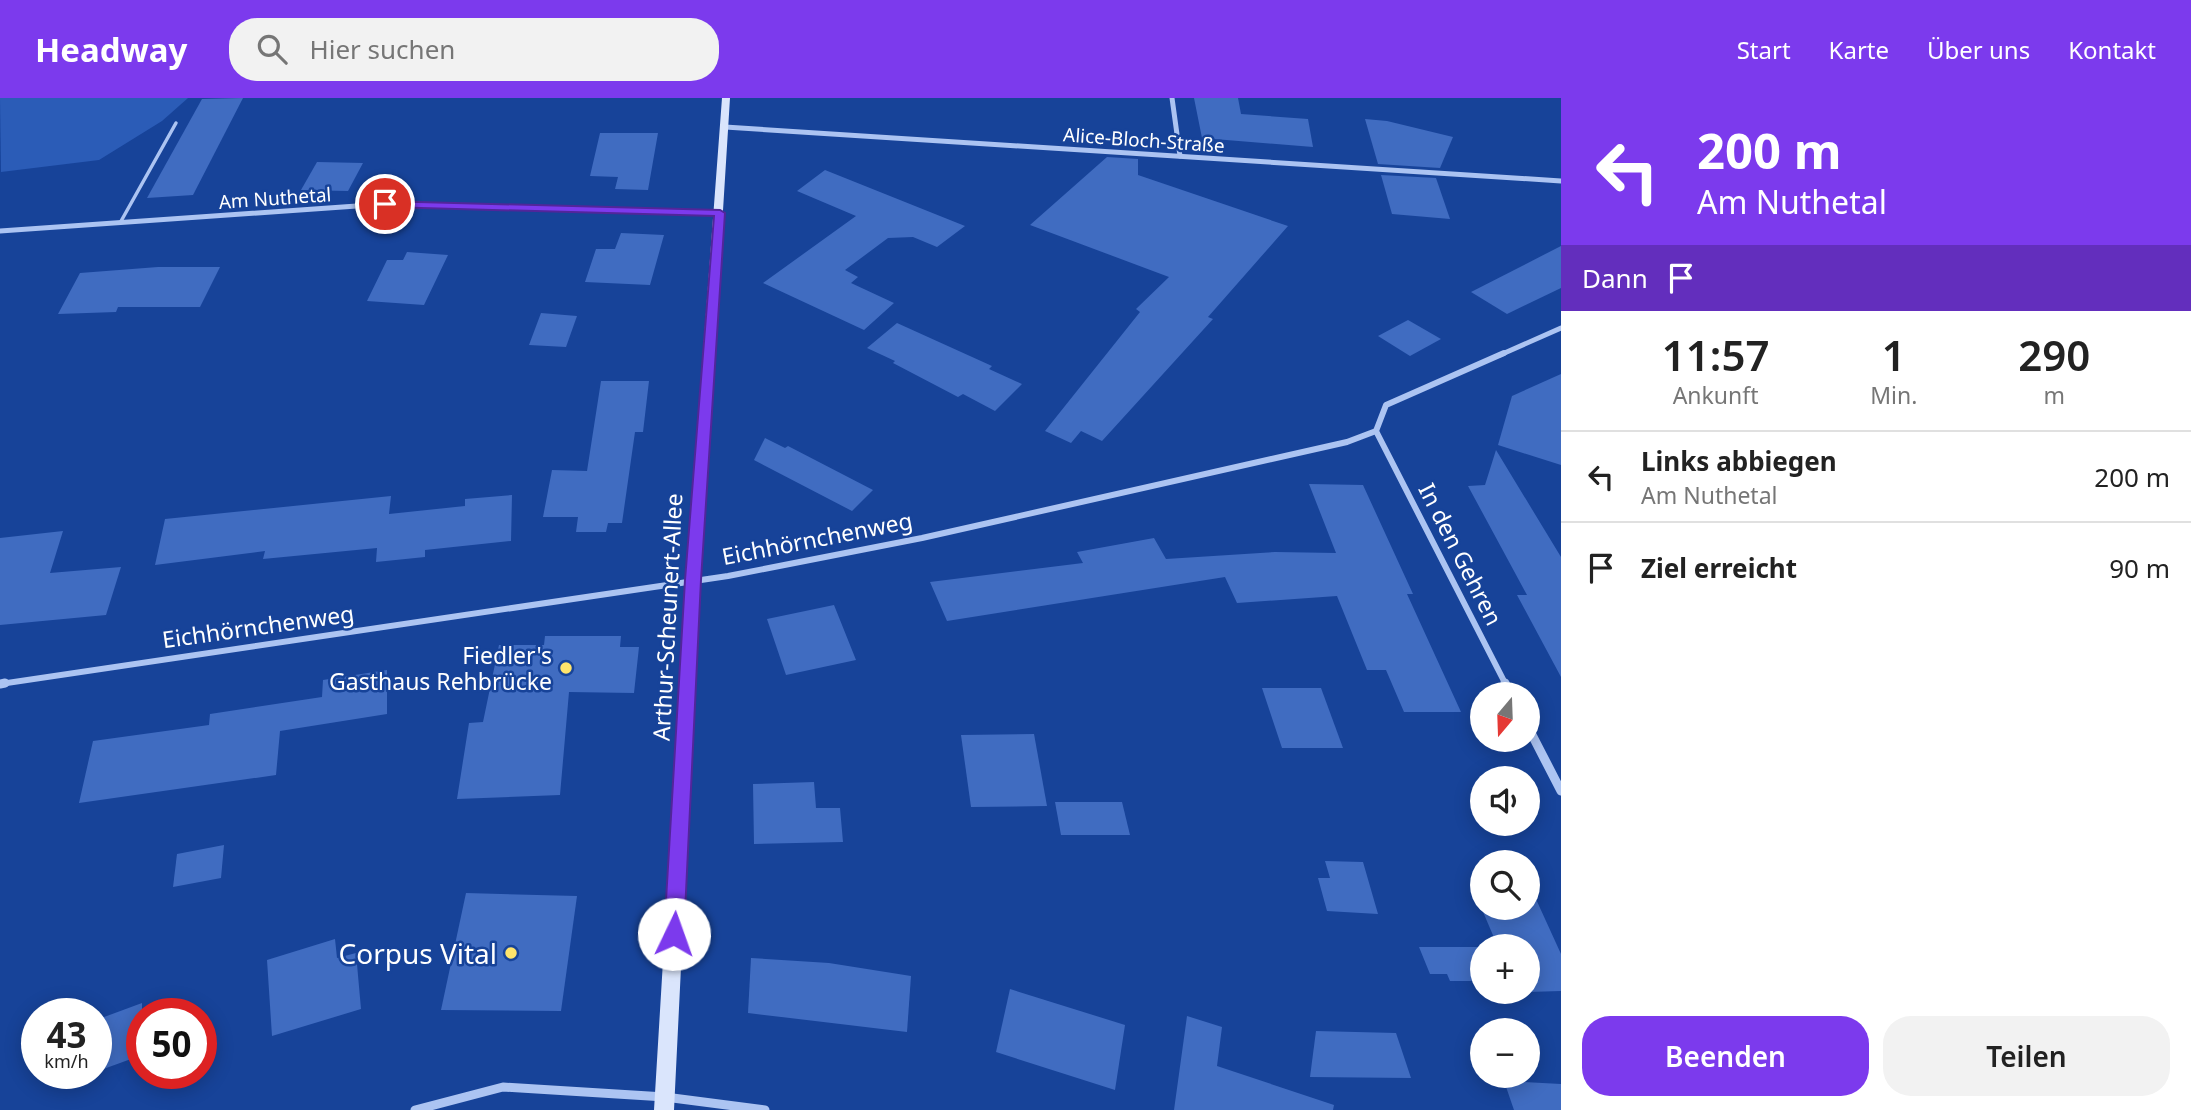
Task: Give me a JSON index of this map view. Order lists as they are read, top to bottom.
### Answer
{
  "streets": {
    "main road": ["Arthur-Scheunert-Allee"],
    "street": [
      "Alice-Bloch-Straße",
      "Am Nuthetal",
      "Eichhörnchenweg",
      "In den Gehren"
    ]
  },
  "crossings": [
    ["Alice-Bloch-Straße", "Arthur-Scheunert-Allee"],
    ["Am Nuthetal", "Arthur-Scheunert-Allee"],
    ["Eichhörnchenweg", "In den Gehren"],
    ["Eichhörnchenweg", "Arthur-Scheunert-Allee"]
  ],
  "places": ["Fiedler's Gasthaus Rehbrücke", "Corpus Vital"],
  "north": "bottom",
  "page": {
    "header": "Headway",
    "search": "Hier suchen",
    "nav": [
      "Start",
      "Karte",
      "Über uns",
      "Kontakt"
    ],
    "turn": ["200 m", "Am Nuthetal"],
    "then": "Dann",
    "eta": [
      "11:57",
      "Ankunft",
      "1",
      "Min.",
      "290",
      "m"
    ],
    "list": [
      {
        "name": "Links abbiegen",
        "note": "Am Nuthetal",
        "value": "200 m"
      },
      {
        "name": "Ziel erreicht",
        "value": "90 m"
      }
    ],
    "map_buttons": ["+", "−"],
    "speed": "43 km/h",
    "limit": "50",
    "buttons": ["Beenden", "Teilen"]
  }
}
